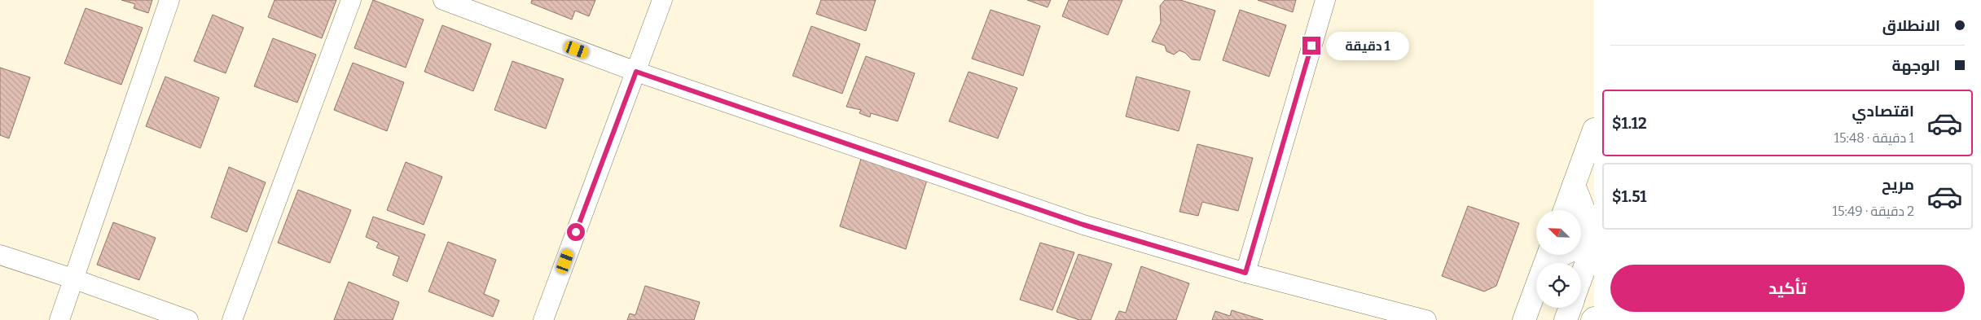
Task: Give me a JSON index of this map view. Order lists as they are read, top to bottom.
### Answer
{
  "north": "top left",
  "page": {
    "banner": ["الانطلاق", "الوجهة"],
    "bubble": "1 دقيقة",
    "list": [
      {
        "name": "اقتصادي",
        "note": "1 دقيقة · 15:48",
        "value": "$1.12"
      },
      {
        "name": "مريح",
        "note": "2 دقيقة · 15:49",
        "value": "$1.51"
      }
    ],
    "buttons": "تأكيد"
  }
}
